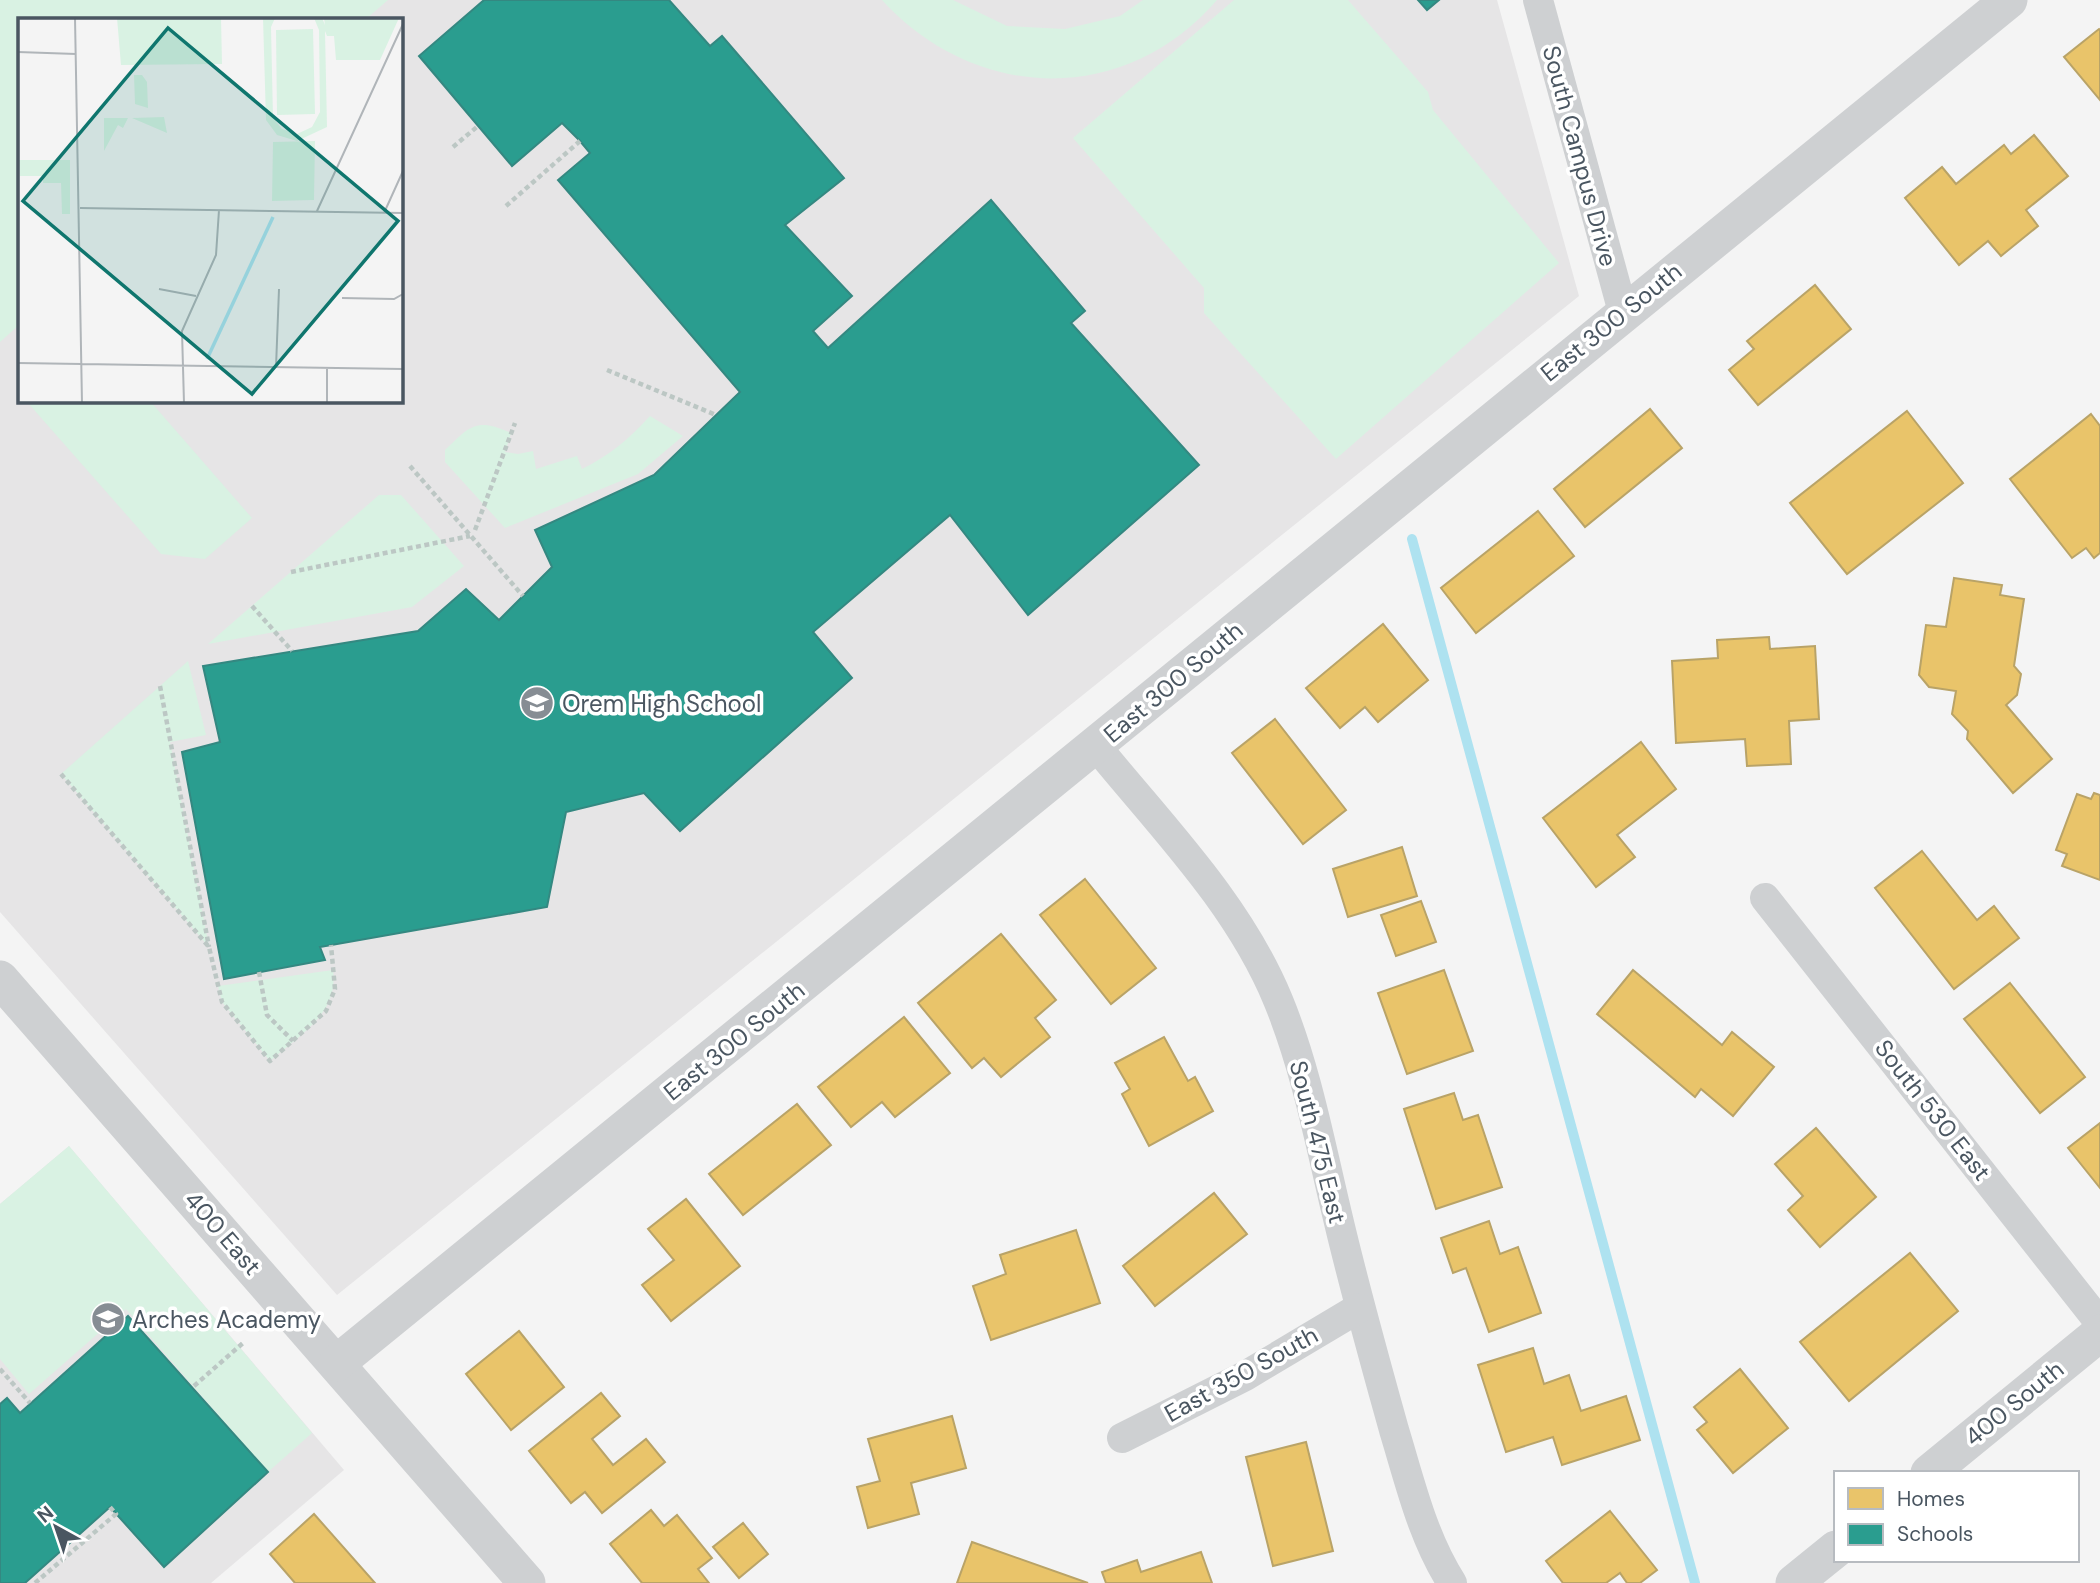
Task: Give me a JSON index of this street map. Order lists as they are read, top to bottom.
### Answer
{
  "streets": {
    "street": [
      "South Campus Drive",
      "East 300 South",
      "South 530 East",
      "South 475 East",
      "400 East",
      "East 350 South",
      "400 South"
    ]
  },
  "crossings": [
    ["South Campus Drive", "East 300 South"],
    ["East 300 South", "South 475 East"],
    ["East 300 South", "400 East"],
    ["South 475 East", "East 350 South"]
  ],
  "places": {
    "school or university": ["Orem High School", "Arches Academy"]
  },
  "legend": ["Homes", "Schools"],
  "north": "top left"
}
